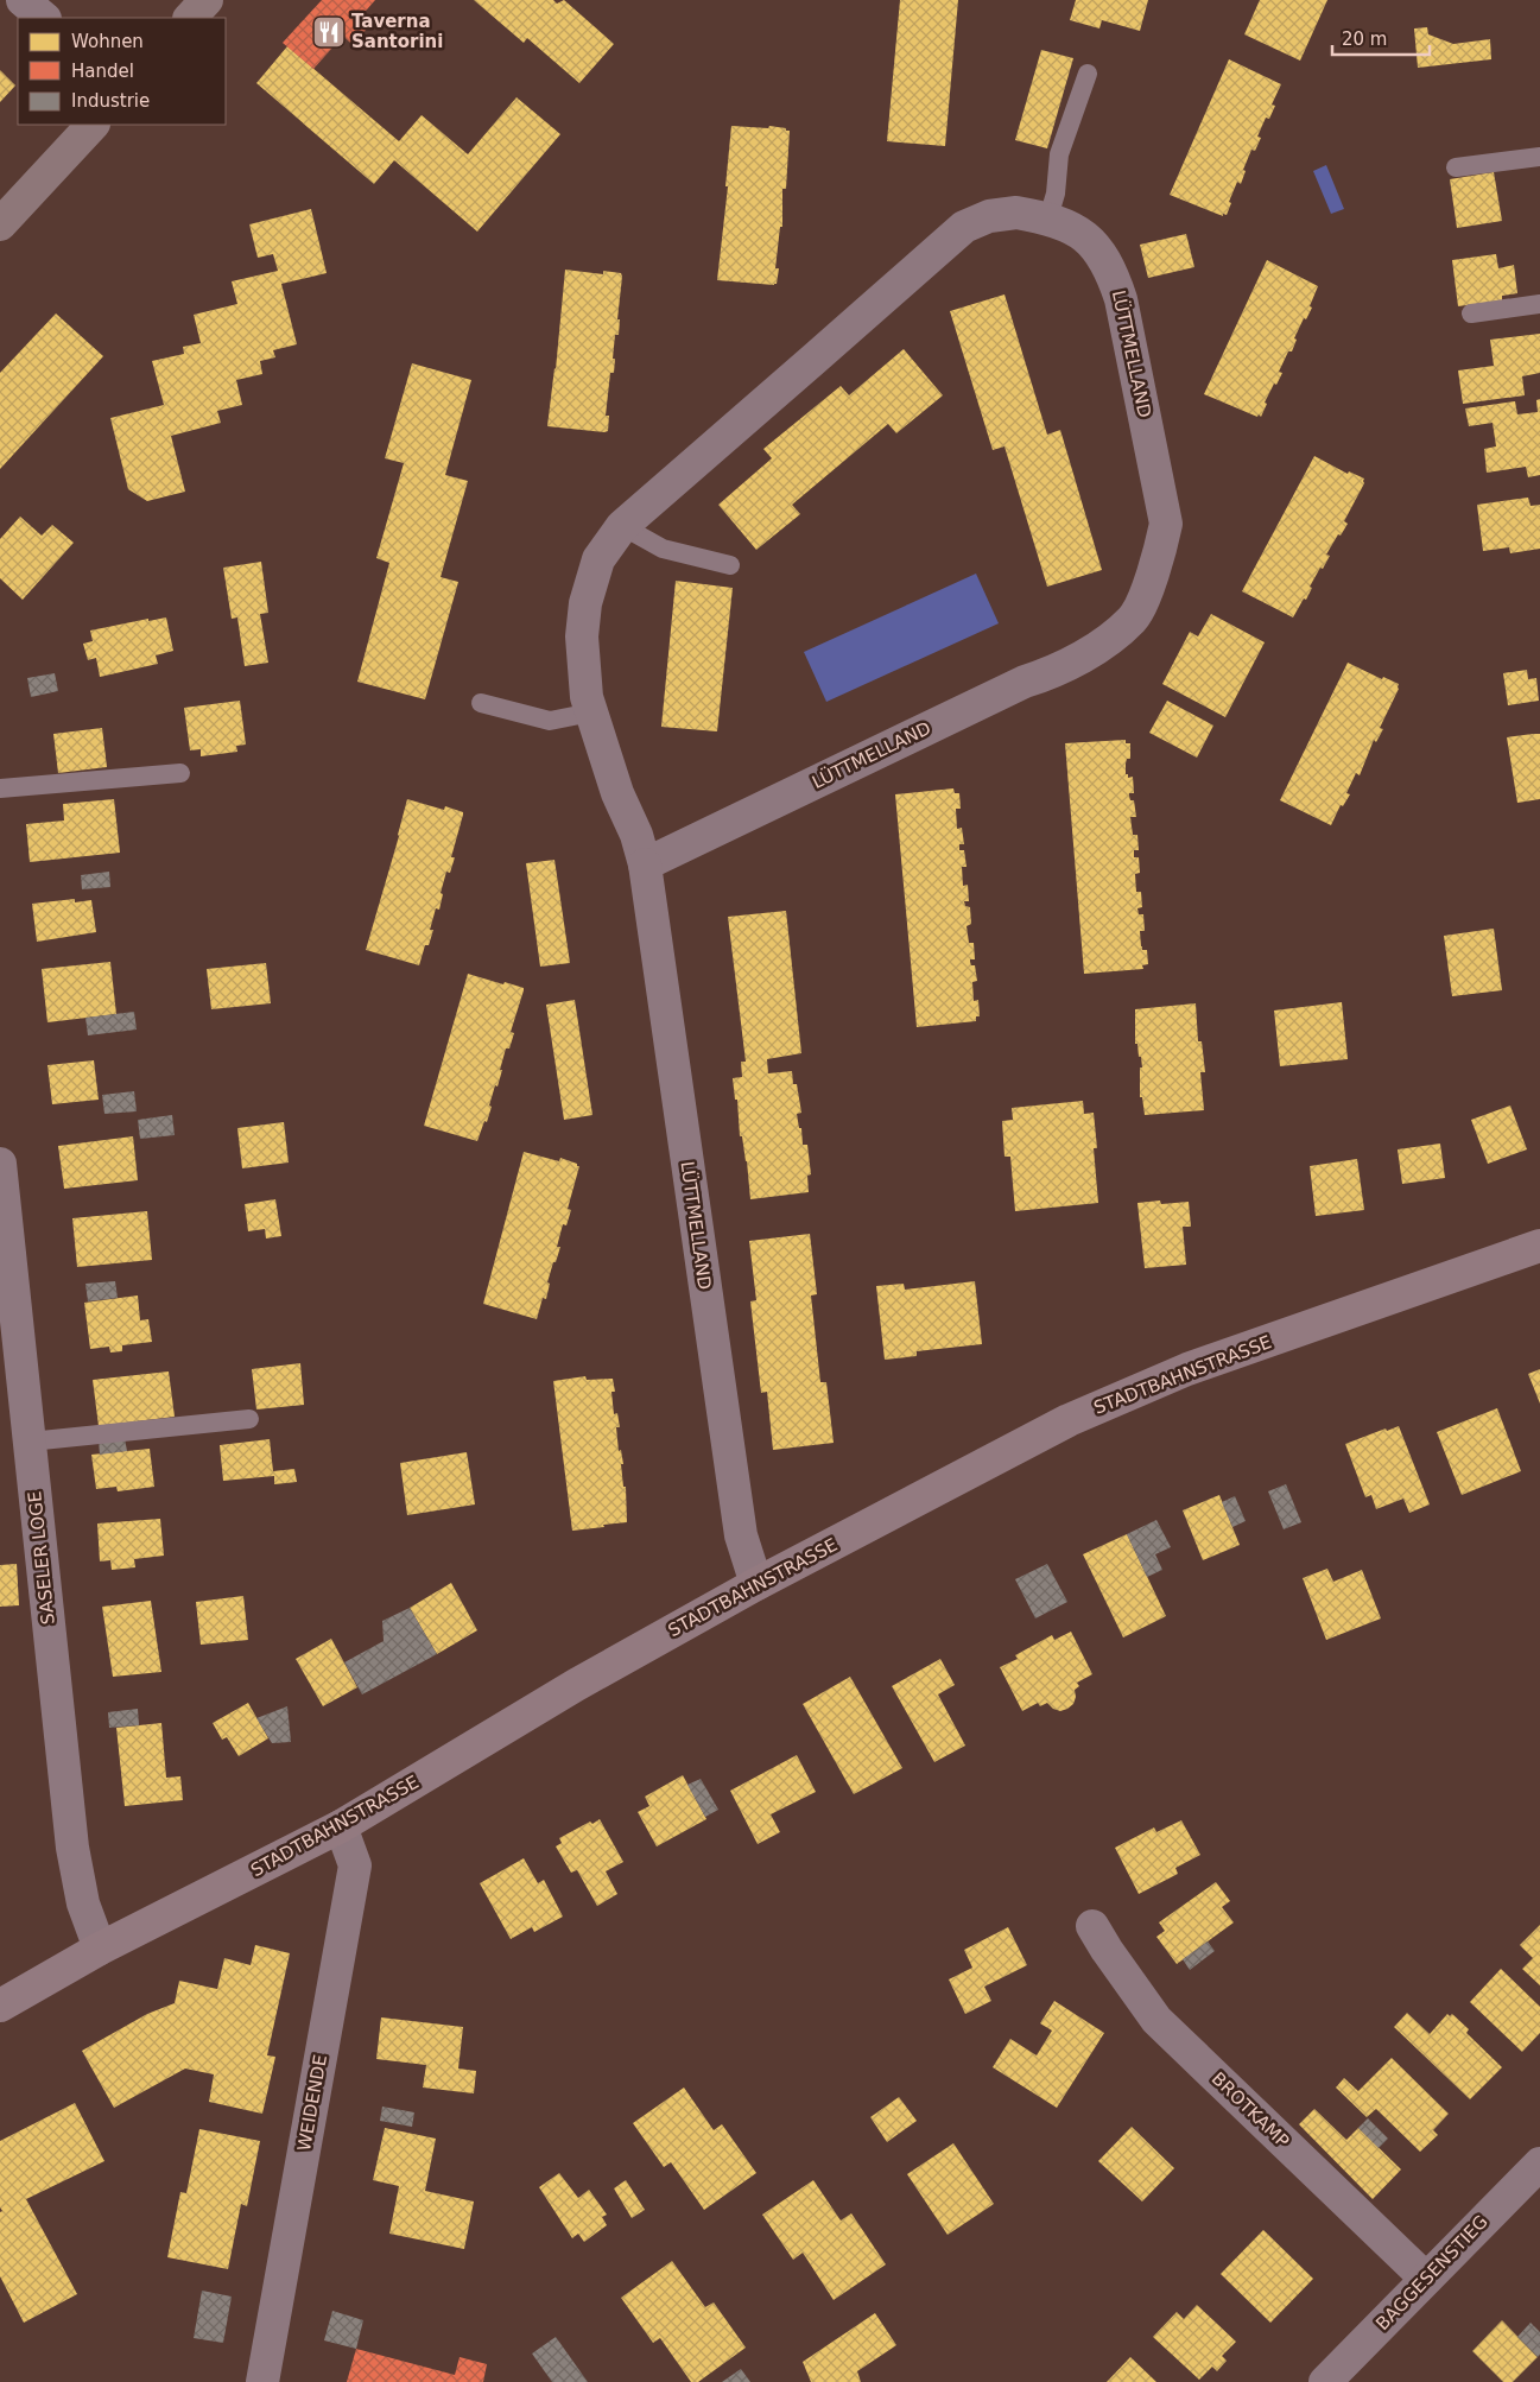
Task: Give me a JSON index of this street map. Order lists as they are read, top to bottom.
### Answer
{
  "streets": {
    "street": [
      "LÜTTMELLAND",
      "STADTBAHNSTRASSE",
      "SASELER LOGE",
      "WEIDENDE",
      "BROTKAMP",
      "BAGGESENSTIEG"
    ]
  },
  "crossings": [
    ["LÜTTMELLAND", "STADTBAHNSTRASSE"],
    ["STADTBAHNSTRASSE", "SASELER LOGE"],
    ["STADTBAHNSTRASSE", "WEIDENDE"],
    ["BROTKAMP", "BAGGESENSTIEG"]
  ],
  "places": {
    "restaurant": ["Taverna Santorini"]
  },
  "legend": ["Wohnen", "Handel", "Industrie"],
  "scale_bar": "20 m"
}
